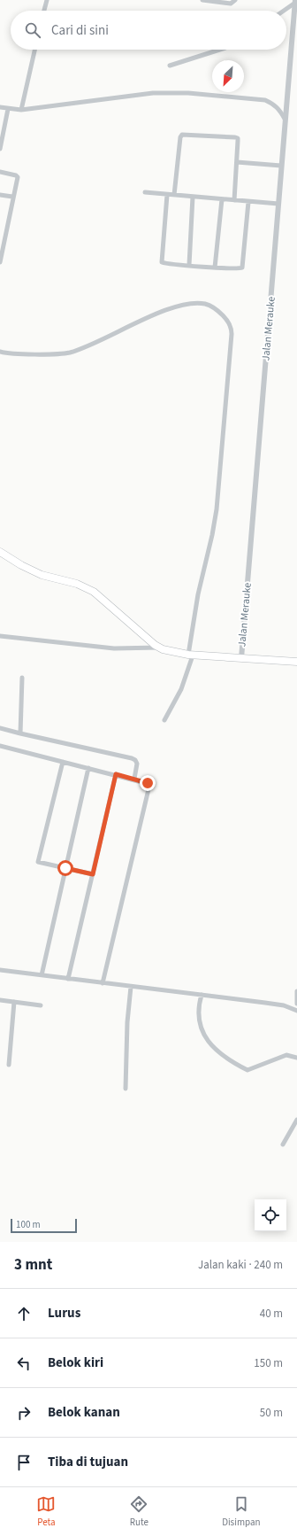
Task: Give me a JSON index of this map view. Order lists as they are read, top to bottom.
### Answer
{
  "streets": {
    "highway": ["Jalan Merauke"]
  },
  "scale_bar": "100 m",
  "north": "bottom left",
  "page": {
    "search": "Cari di sini",
    "scale": "100 m",
    "heading": ["3 mnt", "Jalan kaki · 240 m"],
    "list": [
      ["Lurus", "40 m"],
      ["Belok kiri", "150 m"],
      ["Belok kanan", "50 m"],
      "Tiba di tujuan"
    ],
    "nav": ["Peta", "Rute", "Disimpan"]
  }
}
